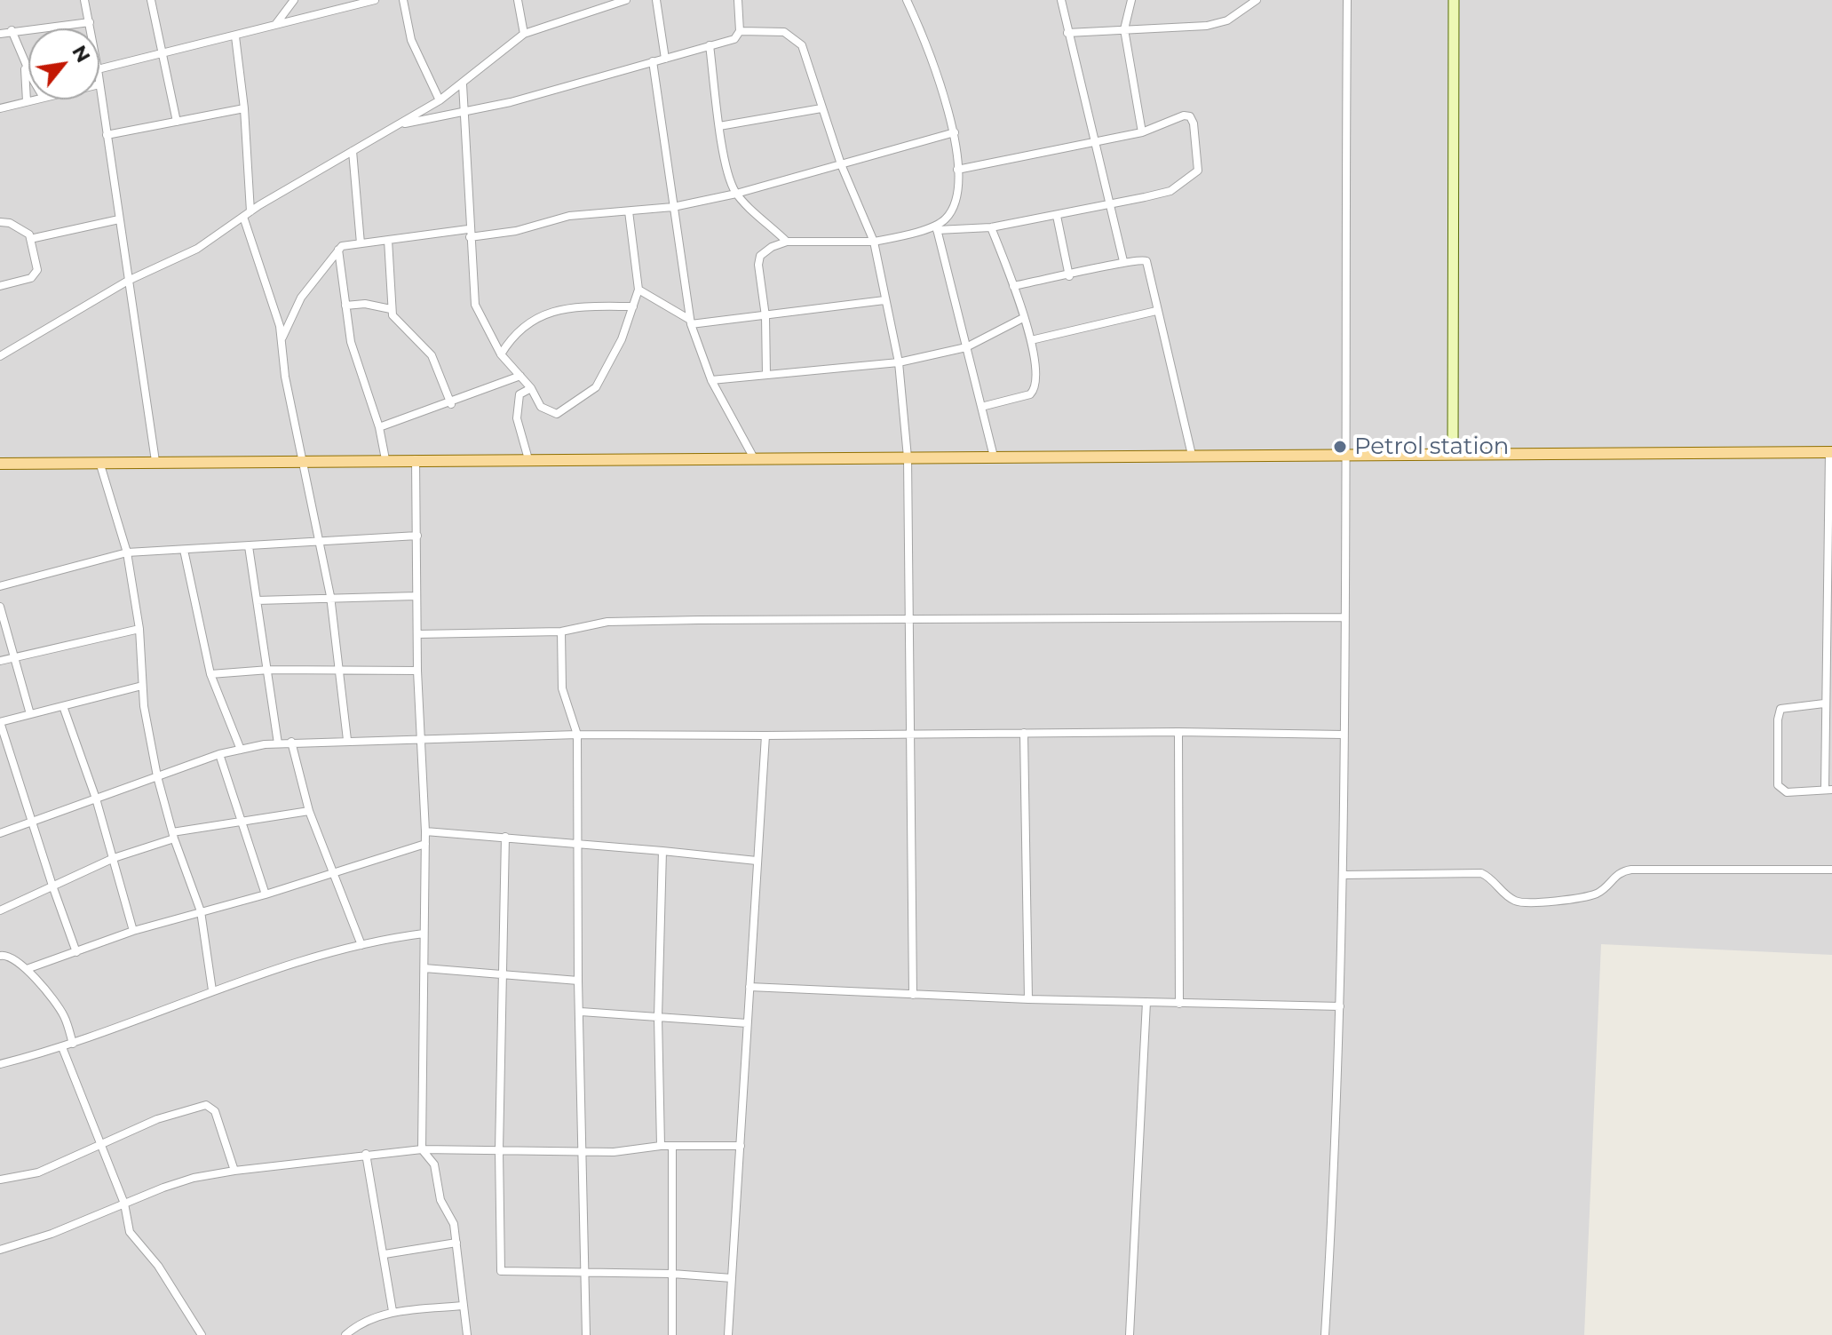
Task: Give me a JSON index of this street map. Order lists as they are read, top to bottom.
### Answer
{
  "places": ["Petrol station"],
  "north": "top right"
}
